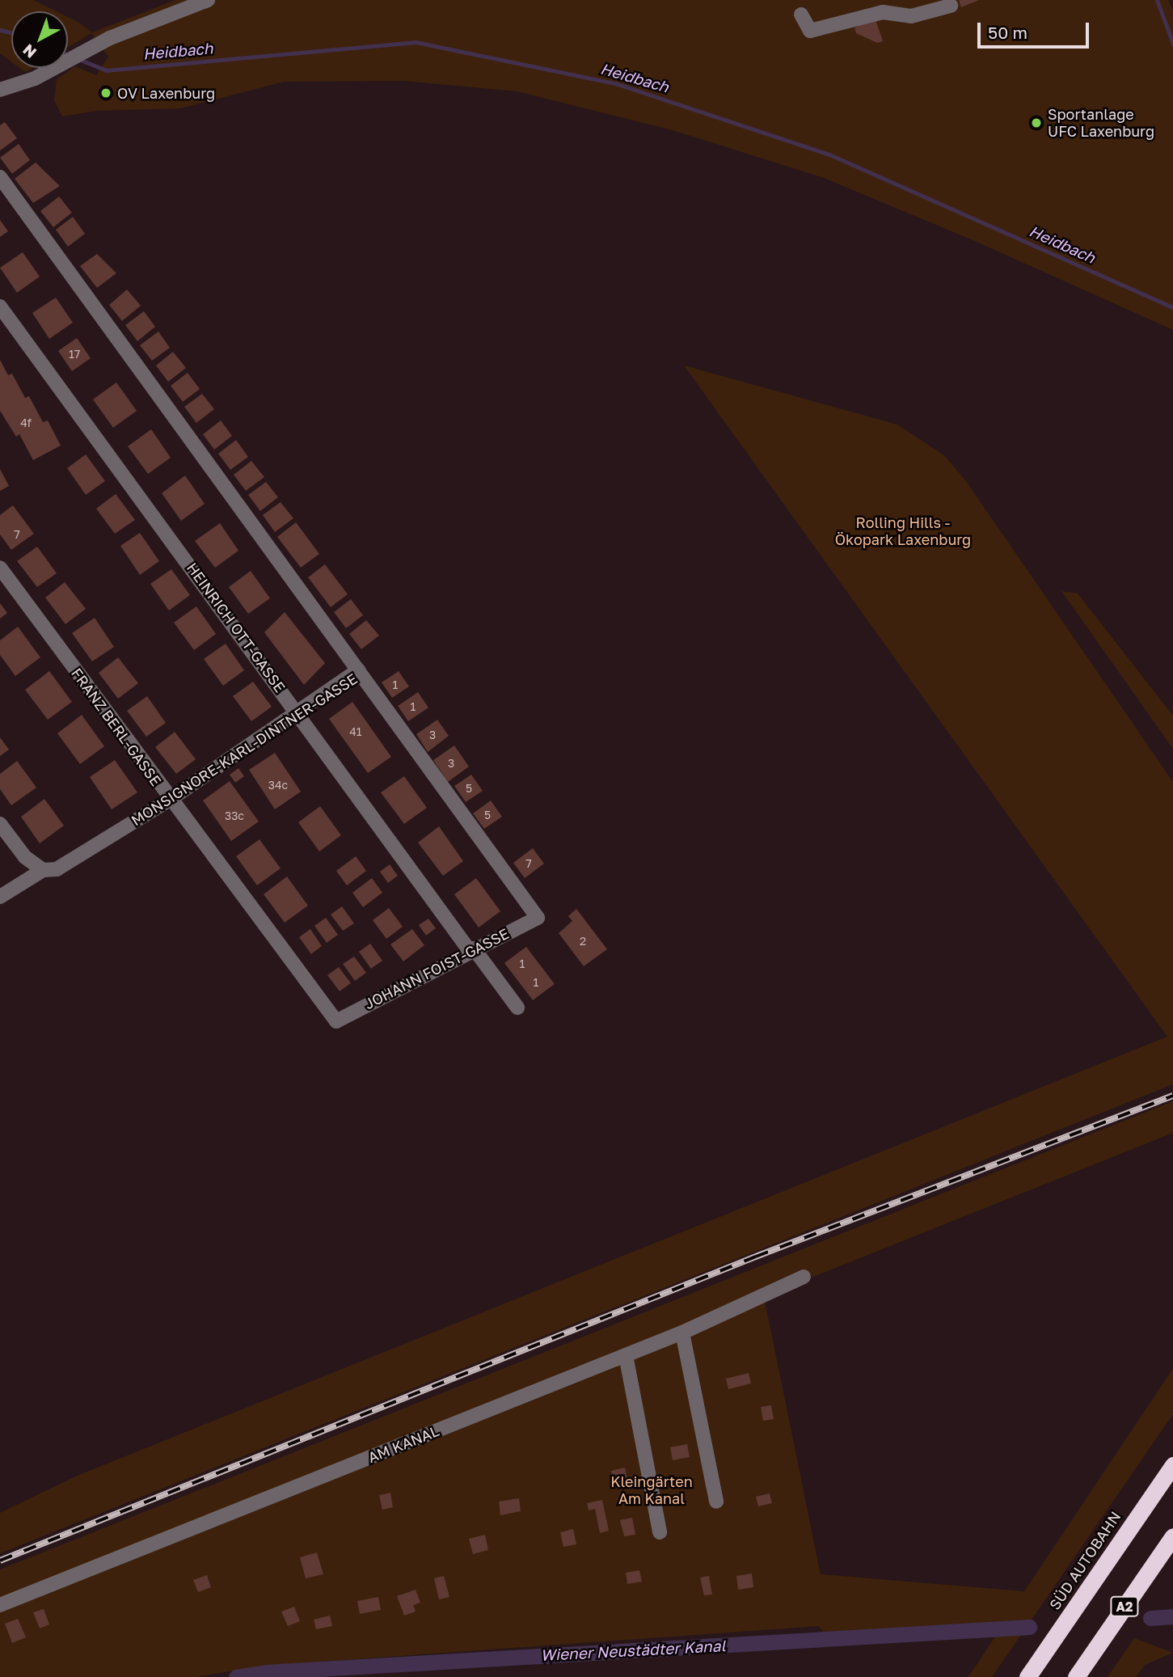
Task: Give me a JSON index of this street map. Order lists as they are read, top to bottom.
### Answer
{
  "streets": {
    "highway": ["SÜD AUTOBAHN", "A2"],
    "street": [
      "HEINRICH OTT-GASSE",
      "FRANZ BERL-GASSE",
      "MONSIGNORE-KARL-DINTNER-GASSE",
      "JOHANN FOIST-GASSE",
      "AM KANAL"
    ]
  },
  "crossings": [
    ["HEINRICH OTT-GASSE", "MONSIGNORE-KARL-DINTNER-GASSE"],
    ["HEINRICH OTT-GASSE", "JOHANN FOIST-GASSE"],
    ["FRANZ BERL-GASSE", "MONSIGNORE-KARL-DINTNER-GASSE"],
    ["FRANZ BERL-GASSE", "JOHANN FOIST-GASSE"],
    ["MONSIGNORE-KARL-DINTNER-GASSE", "JOHANN FOIST-GASSE"]
  ],
  "water": ["Heidbach", "Wiener Neustädter Kanal"],
  "parks": ["Rolling Hills - Ökopark Laxenburg", "Kleingärten Am Kanal"],
  "places": ["OV Laxenburg", "Sportanlage UFC Laxenburg"],
  "house_numbers": [
    "17",
    "4f",
    "7",
    "1",
    "1",
    "41",
    "3",
    "3",
    "34c",
    "5",
    "5",
    "33c",
    "7",
    "2",
    "1",
    "1"
  ],
  "scale_bar": "50 m",
  "north": "bottom left"
}
